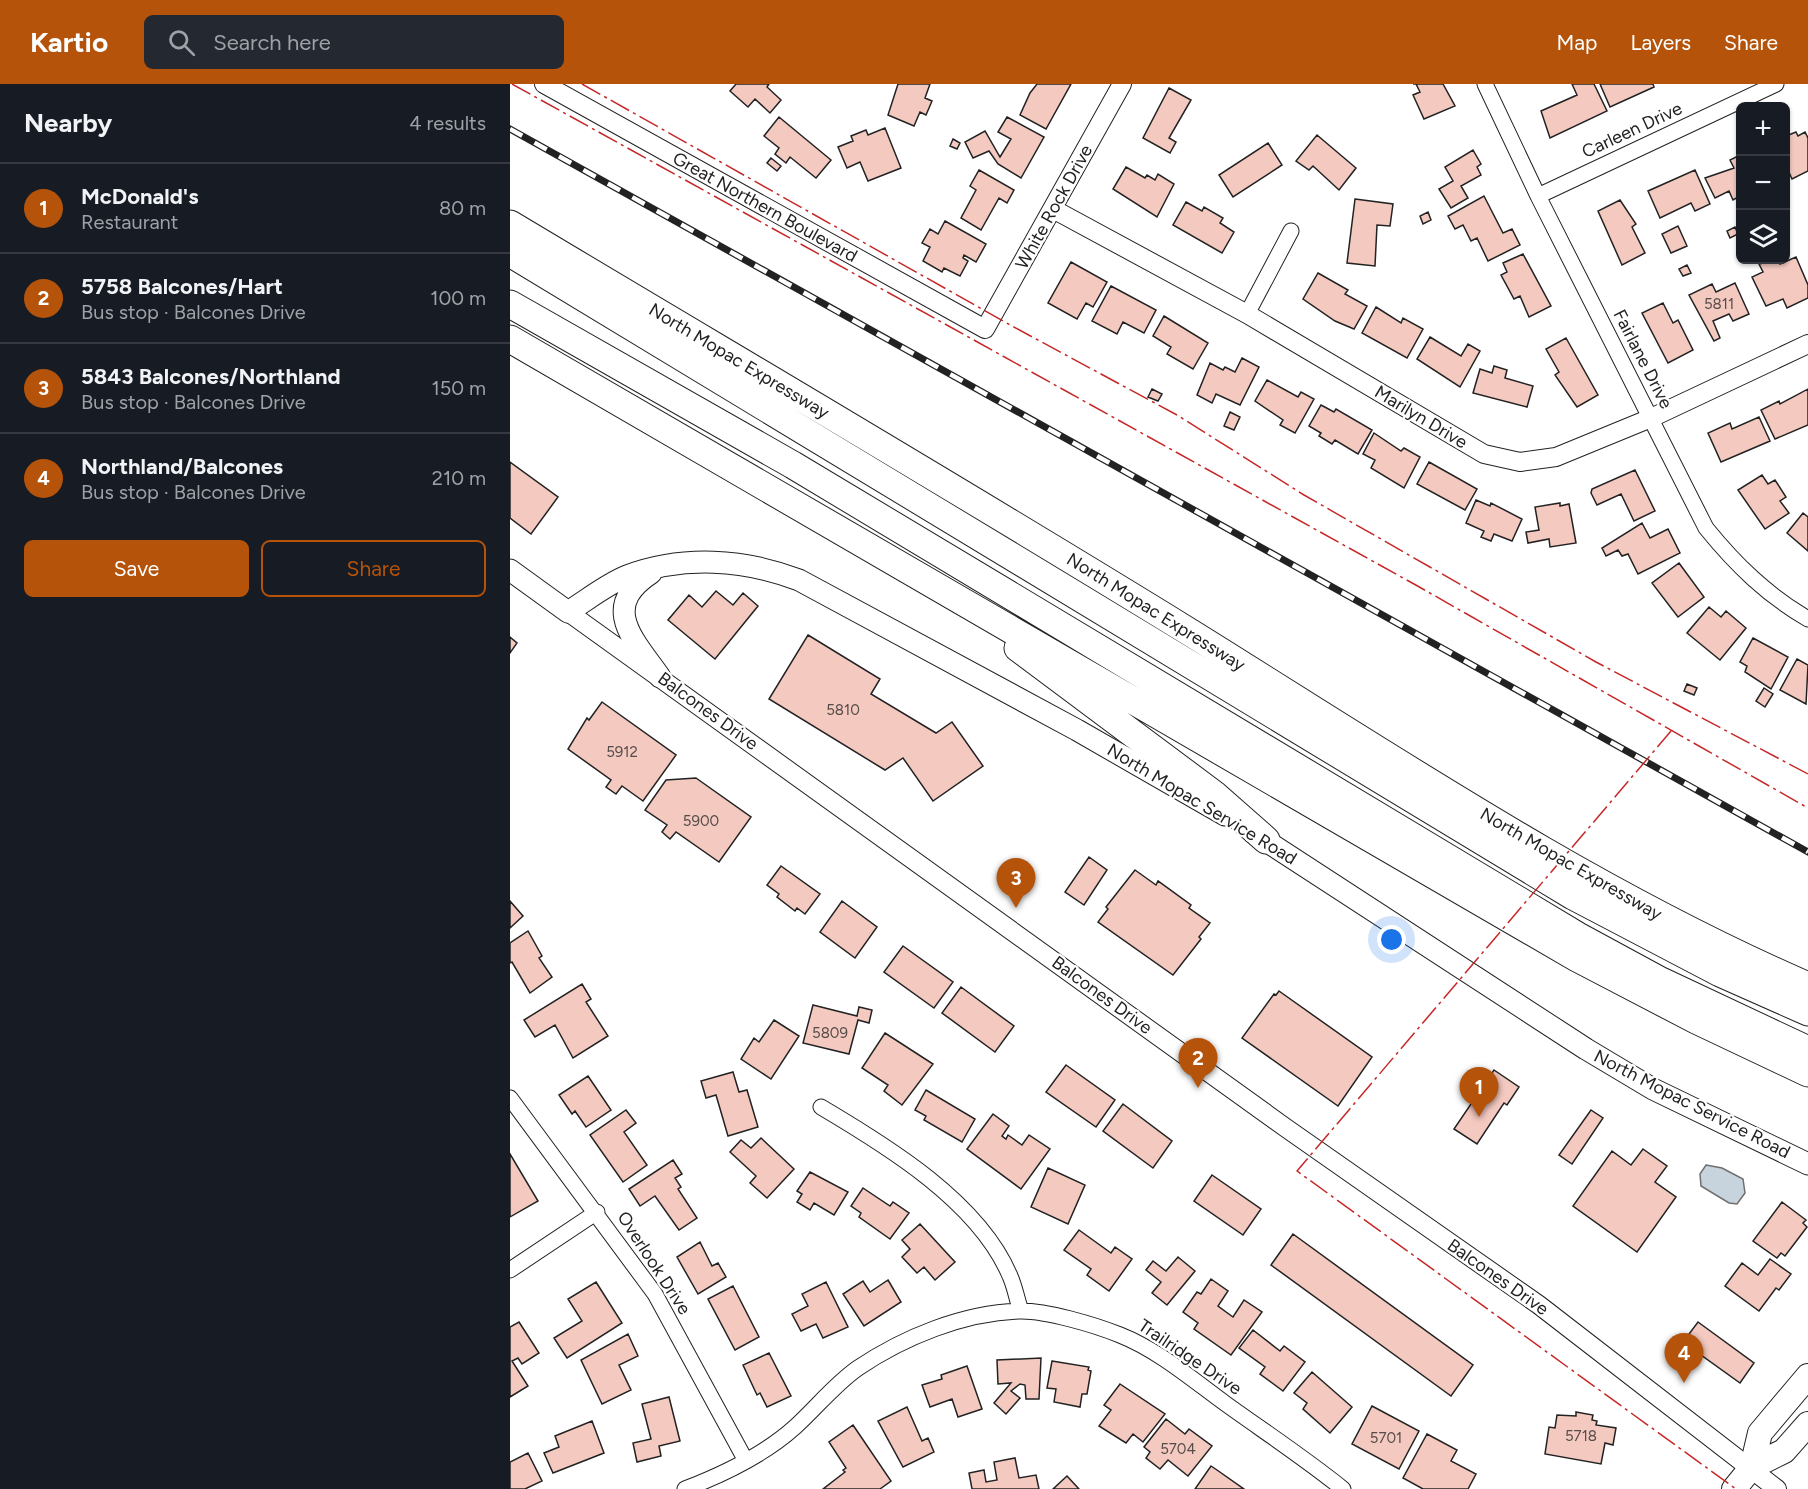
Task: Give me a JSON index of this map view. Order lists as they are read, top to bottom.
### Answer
{
  "streets": {
    "highway": ["North Mopac Expressway"],
    "main road": ["Balcones Drive", "North Mopac Service Road"],
    "street": [
      "Carleen Drive",
      "Great Northern Boulevard",
      "White Rock Drive",
      "Fairlane Drive",
      "Marilyn Drive",
      "Overlook Drive",
      "Trailridge Drive"
    ]
  },
  "crossings": [
    ["Carleen Drive", "Fairlane Drive"],
    ["Great Northern Boulevard", "White Rock Drive"],
    ["White Rock Drive", "Marilyn Drive"],
    ["Fairlane Drive", "Marilyn Drive"],
    ["Balcones Drive", "North Mopac Service Road"],
    ["Overlook Drive", "Trailridge Drive"]
  ],
  "house_numbers": [
    "5811",
    "5810",
    "5912",
    "5900",
    "5809",
    "5718",
    "5701",
    "5704"
  ],
  "page": {
    "header": "Kartio",
    "search": "Search here",
    "nav": ["Map", "Layers", "Share"],
    "heading": ["Nearby", "4 results"],
    "map_buttons": ["+", "−"],
    "list": [
      {
        "mark": "1",
        "name": "McDonald's",
        "note": "Restaurant",
        "value": "80 m"
      },
      {
        "mark": "2",
        "name": "5758 Balcones/Hart",
        "note": "Bus stop · Balcones Drive",
        "value": "100 m"
      },
      {
        "mark": "3",
        "name": "5843 Balcones/Northland",
        "note": "Bus stop · Balcones Drive",
        "value": "150 m"
      },
      {
        "mark": "4",
        "name": "Northland/Balcones",
        "note": "Bus stop · Balcones Drive",
        "value": "210 m"
      }
    ],
    "buttons": ["Save", "Share"],
    "pins": [
      "3",
      "2",
      "1",
      "4"
    ]
  }
}
